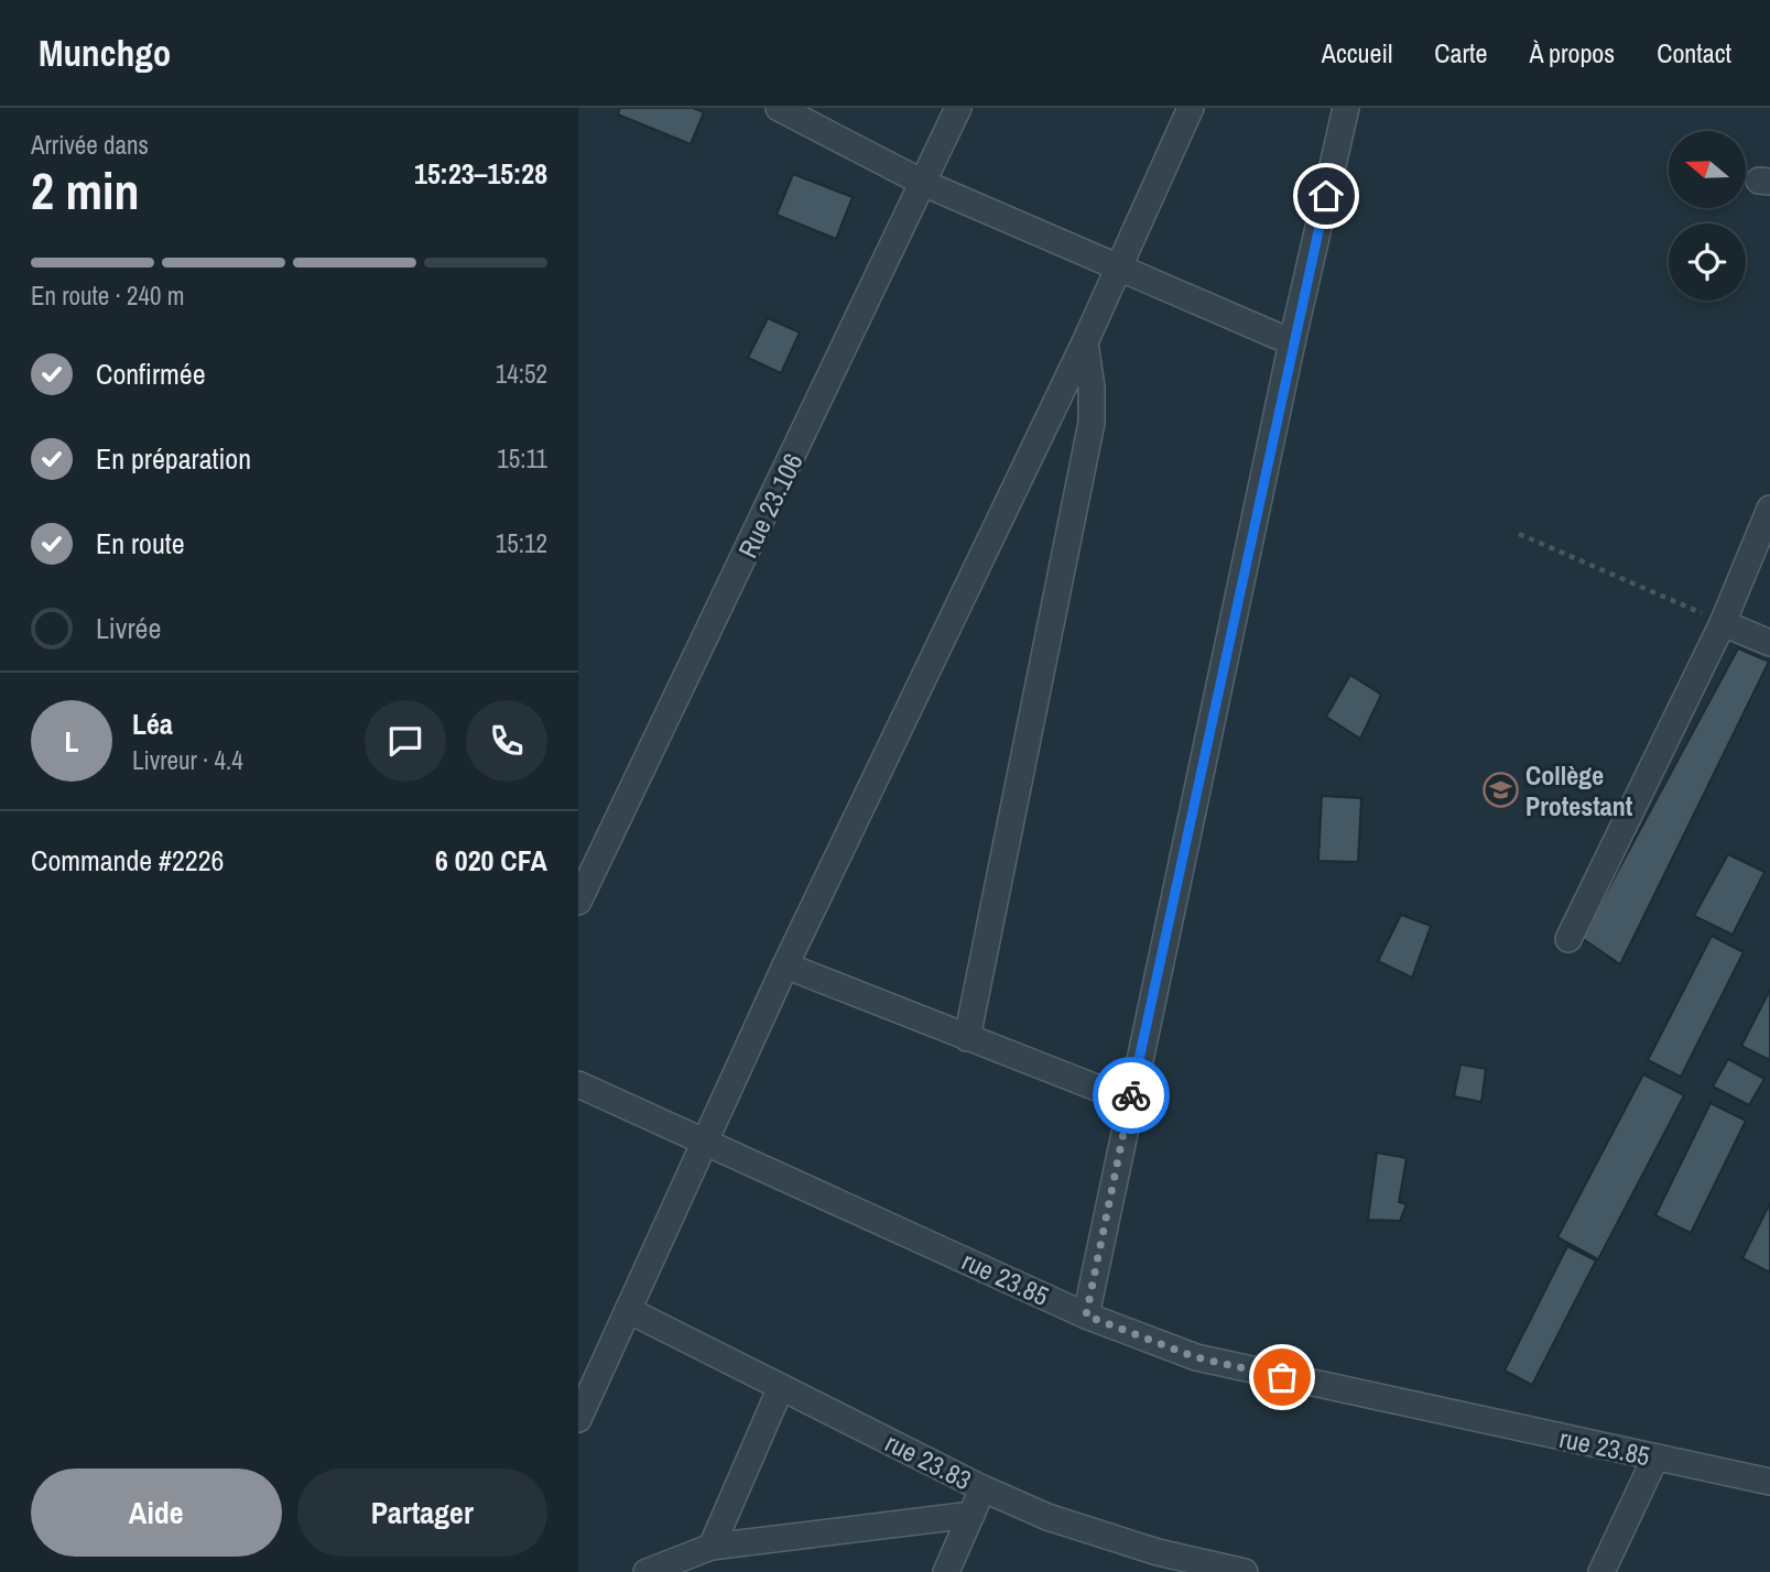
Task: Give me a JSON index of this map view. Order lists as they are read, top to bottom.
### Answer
{
  "streets": {
    "street": ["Rue 23.106", "rue 23.85", "rue 23.83"]
  },
  "places": {
    "school or university": ["Collège Protestant"]
  },
  "north": "left",
  "page": {
    "header": "Munchgo",
    "nav": [
      "Accueil",
      "Carte",
      "À propos",
      "Contact"
    ],
    "heading": ["2 min", "Arrivée dans", "15:23–15:28"],
    "panel": [
      "Léa",
      "Livreur · 4.4",
      "Commande #2226",
      "6 020 CFA"
    ],
    "bar": "En route · 240 m",
    "list": [
      ["Confirmée", "14:52"],
      ["En préparation", "15:11"],
      ["En route", "15:12"],
      "Livrée"
    ],
    "round": "L",
    "buttons": ["Aide", "Partager"]
  }
}
